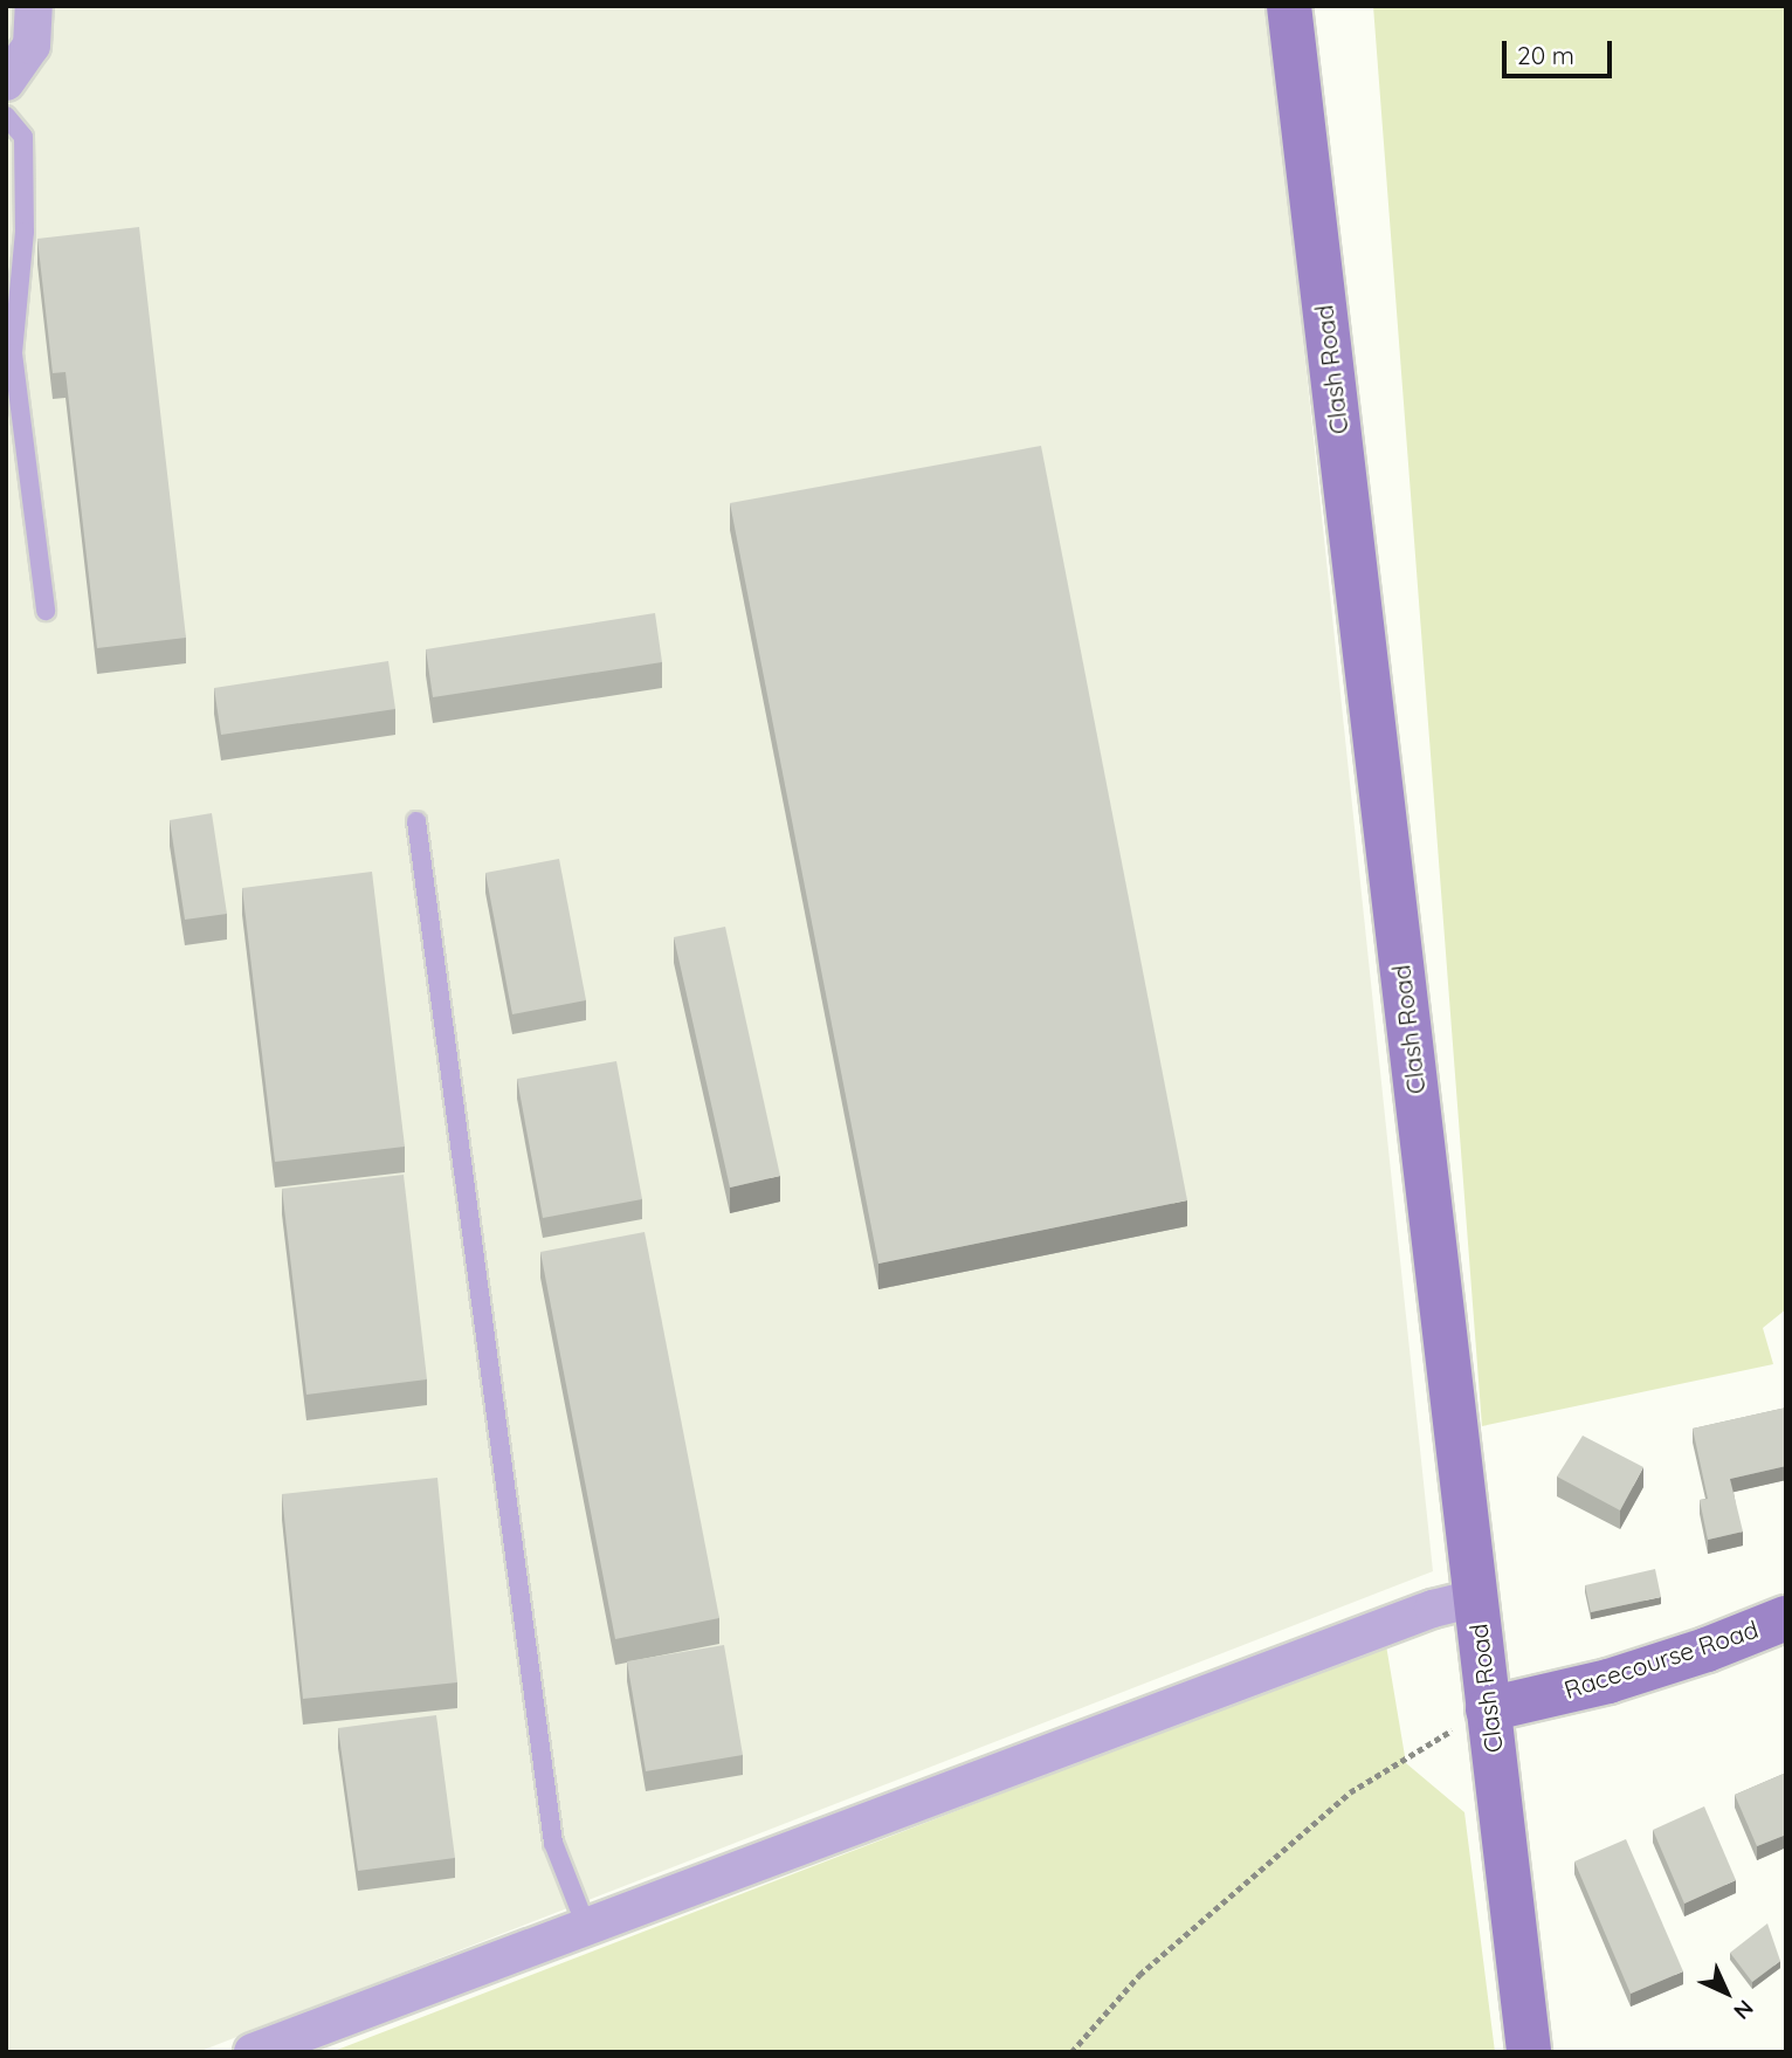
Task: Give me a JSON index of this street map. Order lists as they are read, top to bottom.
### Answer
{
  "streets": {
    "street": ["Clash Road", "Racecourse Road"]
  },
  "crossings": [
    ["Clash Road", "Racecourse Road"]
  ],
  "scale_bar": "20 m",
  "north": "bottom right"
}
